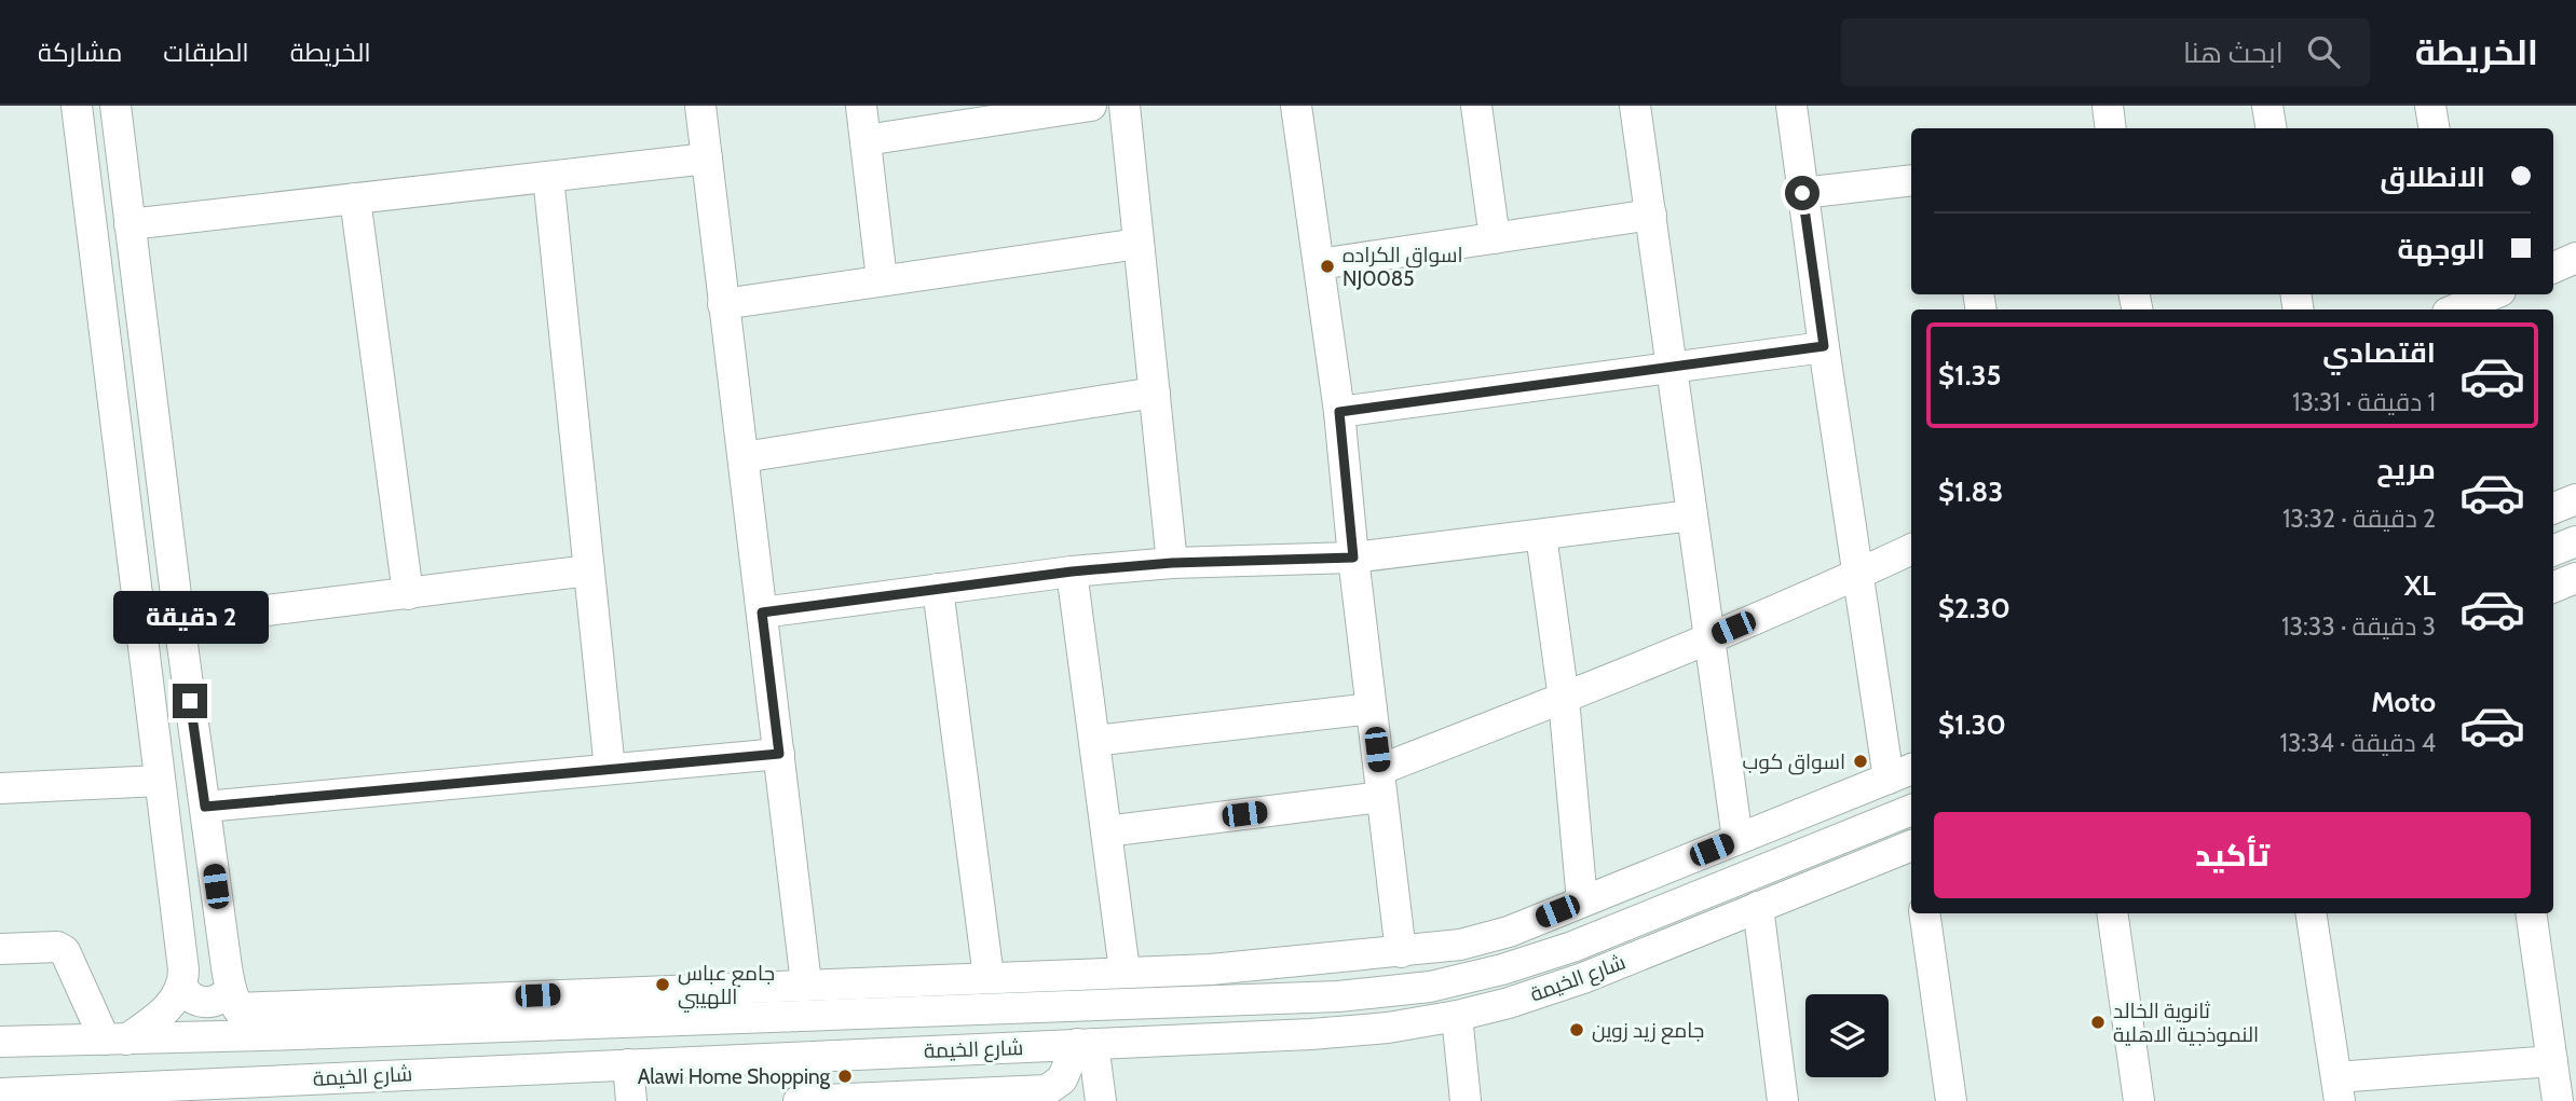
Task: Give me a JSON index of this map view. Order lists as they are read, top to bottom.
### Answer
{
  "streets": {
    "street": ["شارع الخيمة"]
  },
  "places": [
    "اسواق الكراده NJ0085",
    "اسواق كوب",
    "جامع عباس اللهيبي",
    "ثانوية الخالد النموذجية الاهلية",
    "جامع زيد زوين",
    "Alawi Home Shopping"
  ],
  "page": {
    "header": "الخريطة",
    "search": "ابحث هنا",
    "nav": ["الخريطة", "الطبقات", "مشاركة"],
    "banner": ["الانطلاق", "الوجهة"],
    "list": [
      {
        "name": "اقتصادي",
        "note": "1 دقيقة · 13:31",
        "value": "$1.35"
      },
      {
        "name": "مريح",
        "note": "2 دقيقة · 13:32",
        "value": "$1.83"
      },
      {
        "name": "XL",
        "note": "3 دقيقة · 13:33",
        "value": "$2.30"
      },
      {
        "name": "Moto",
        "note": "4 دقيقة · 13:34",
        "value": "$1.30"
      }
    ],
    "bubble": "2 دقيقة",
    "buttons": "تأكيد"
  }
}
